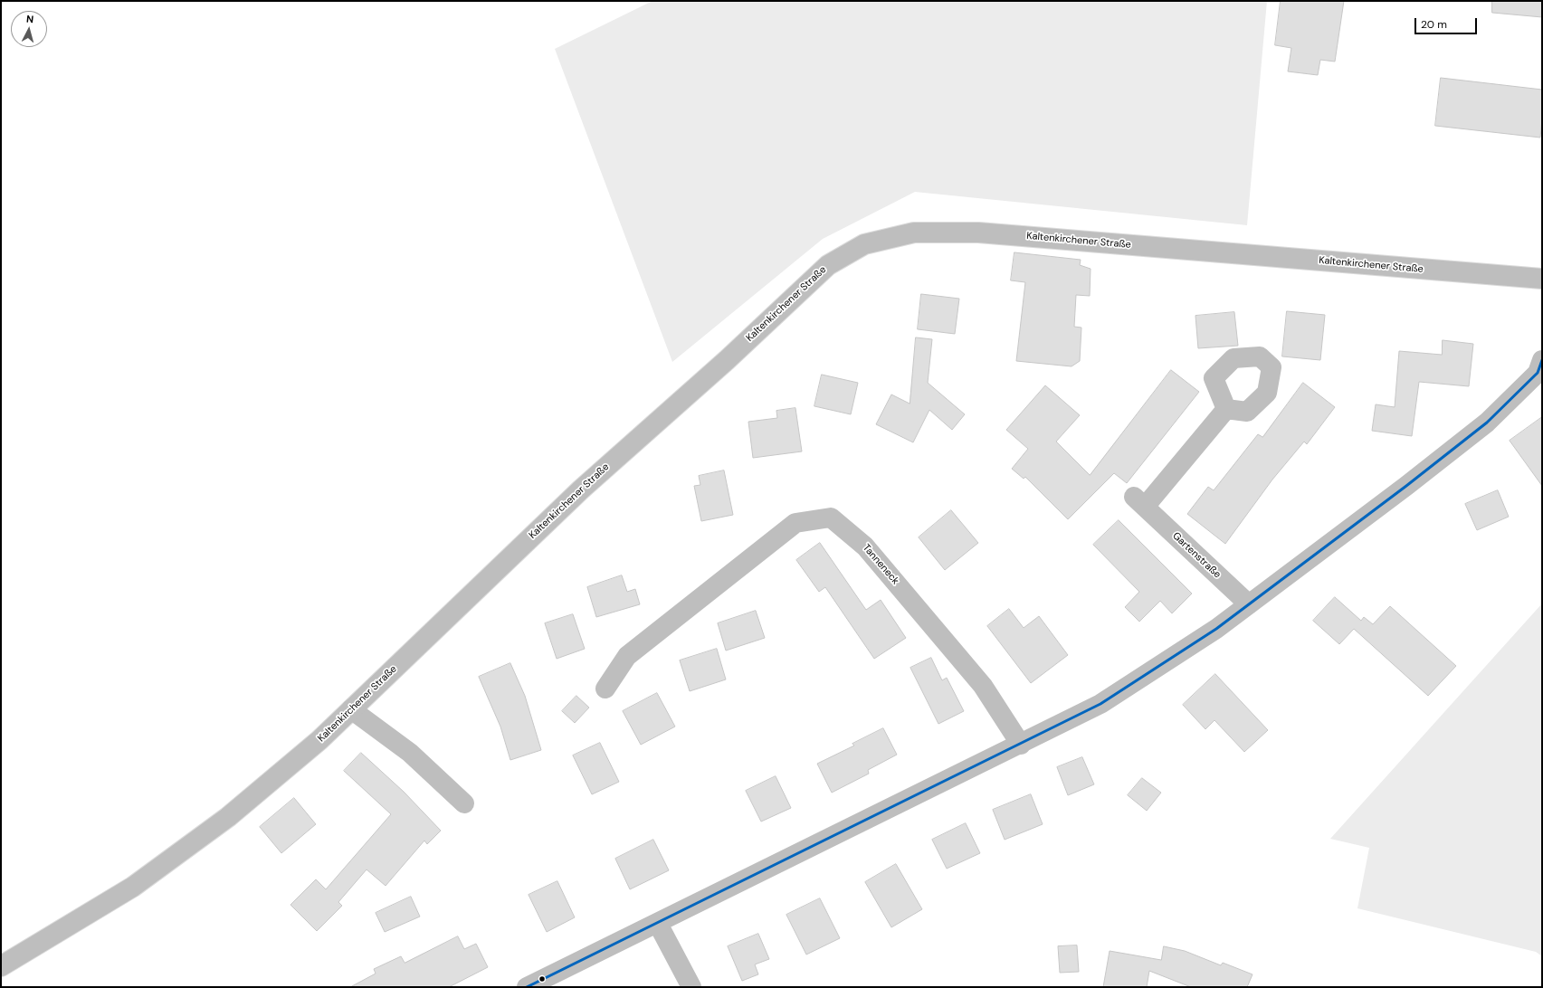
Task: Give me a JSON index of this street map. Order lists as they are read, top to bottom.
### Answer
{
  "streets": {
    "street": ["Kaltenkirchener Straße", "Gartenstraße", "Tanneneck"]
  },
  "scale_bar": "20 m",
  "north": "top"
}
